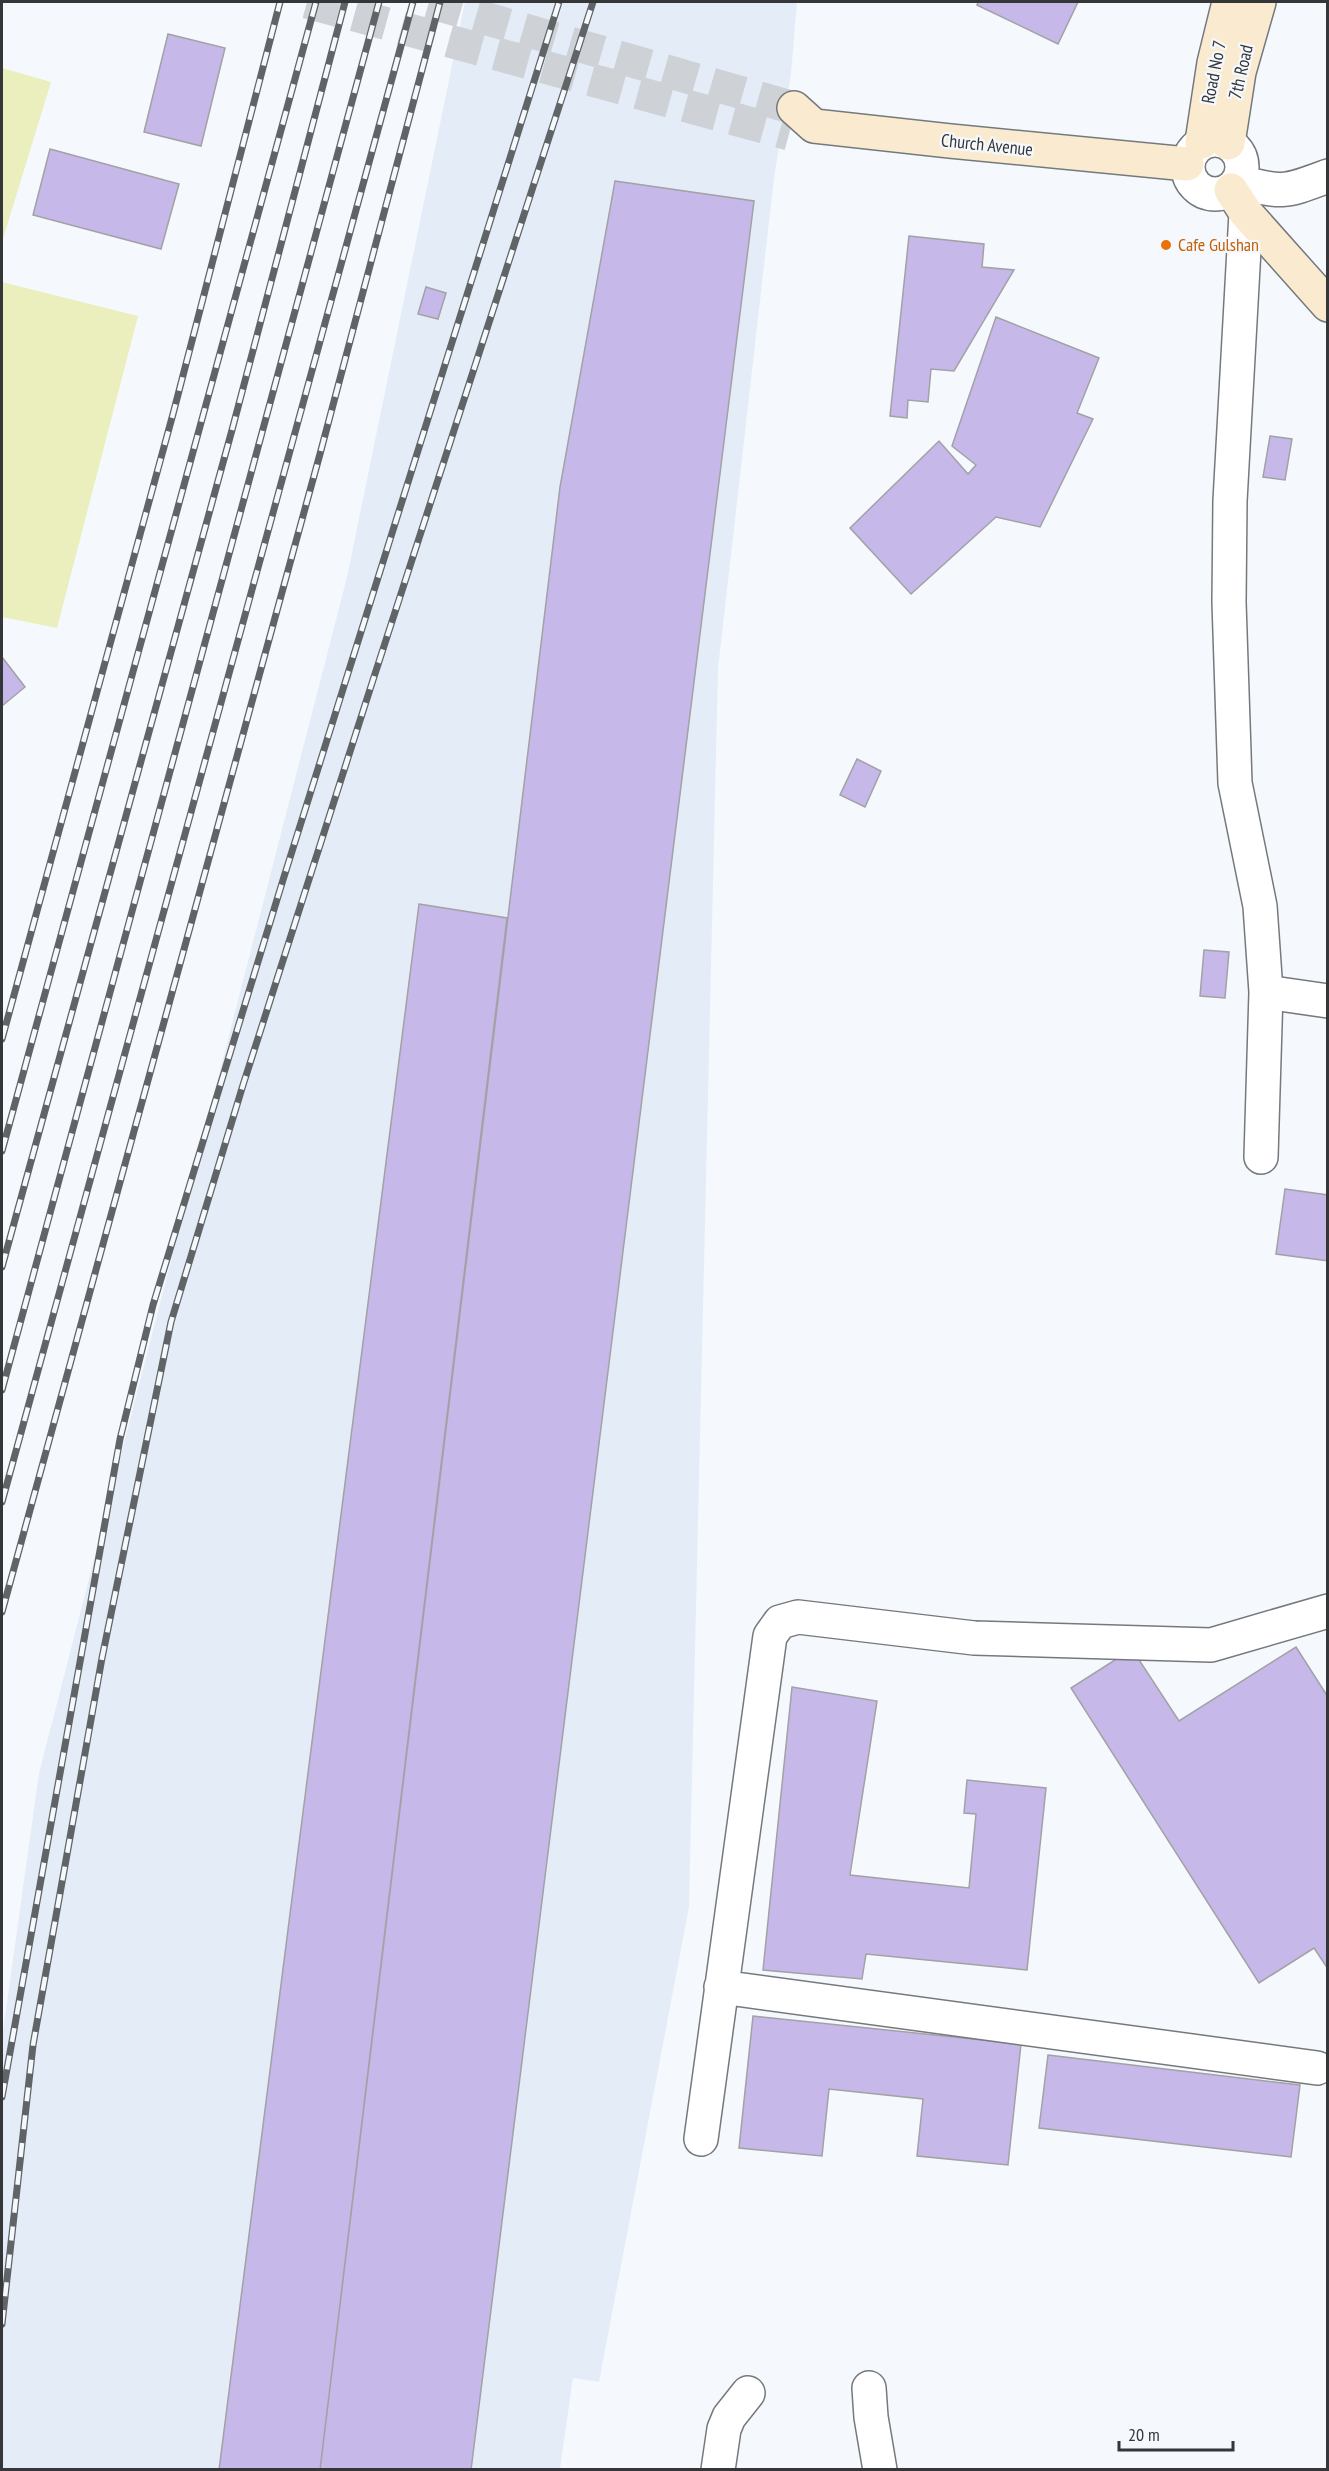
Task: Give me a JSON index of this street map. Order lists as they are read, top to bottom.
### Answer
{
  "streets": {
    "street": ["Road No 7", "7th Road", "Church Avenue"]
  },
  "crossings": [
    ["Road No 7", "7th Road"],
    ["Road No 7", "Church Avenue"],
    ["7th Road", "Church Avenue"]
  ],
  "places": ["Cafe Gulshan"],
  "scale_bar": "20 m"
}
